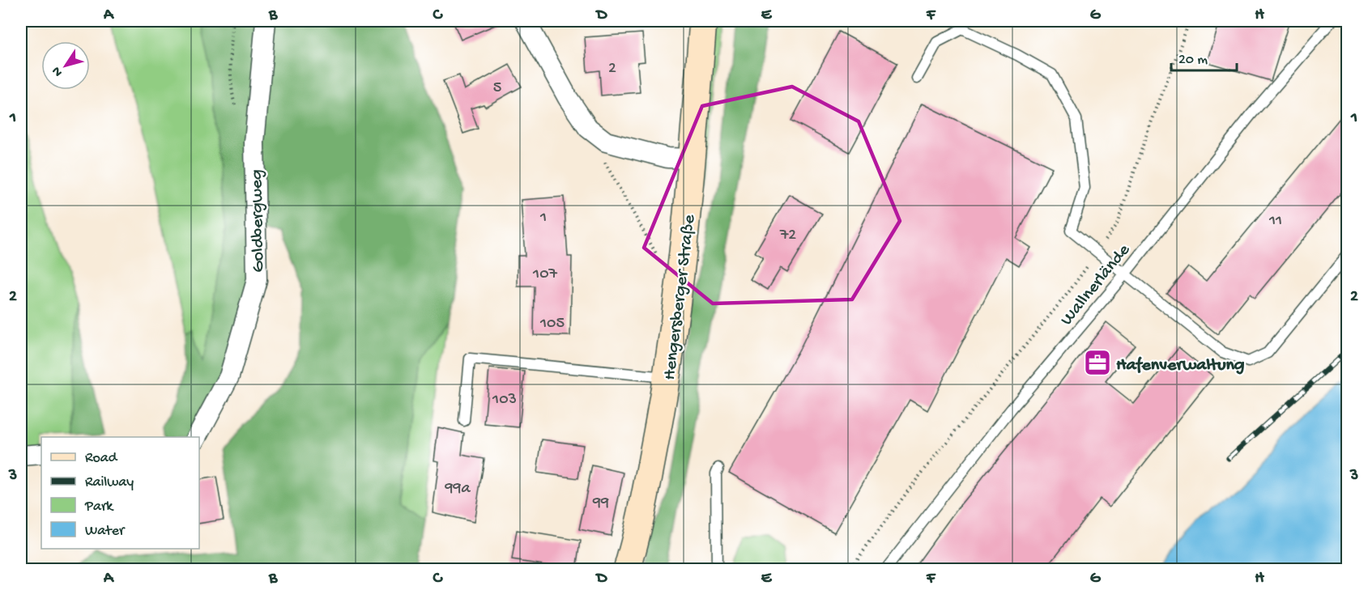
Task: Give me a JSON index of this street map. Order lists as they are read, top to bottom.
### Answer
{
  "streets": {
    "main road": ["Hengersberger Straße"],
    "street": ["Goldbergweg"],
    "lane": ["Wallnerlände"]
  },
  "places": {
    "office": ["Hafenverwaltung"]
  },
  "house_numbers": [
    "2",
    "5",
    "1",
    "11",
    "72",
    "107",
    "105",
    "103",
    "99a",
    "99"
  ],
  "legend": [
    "Road",
    "Railway",
    "Park",
    "Water"
  ],
  "scale_bar": "20 m",
  "north": "bottom left",
  "grid": {
    "columns": [
      "A",
      "B",
      "C",
      "D",
      "E",
      "F",
      "G",
      "H"
    ],
    "rows": ["1", "2", "3"]
  }
}
